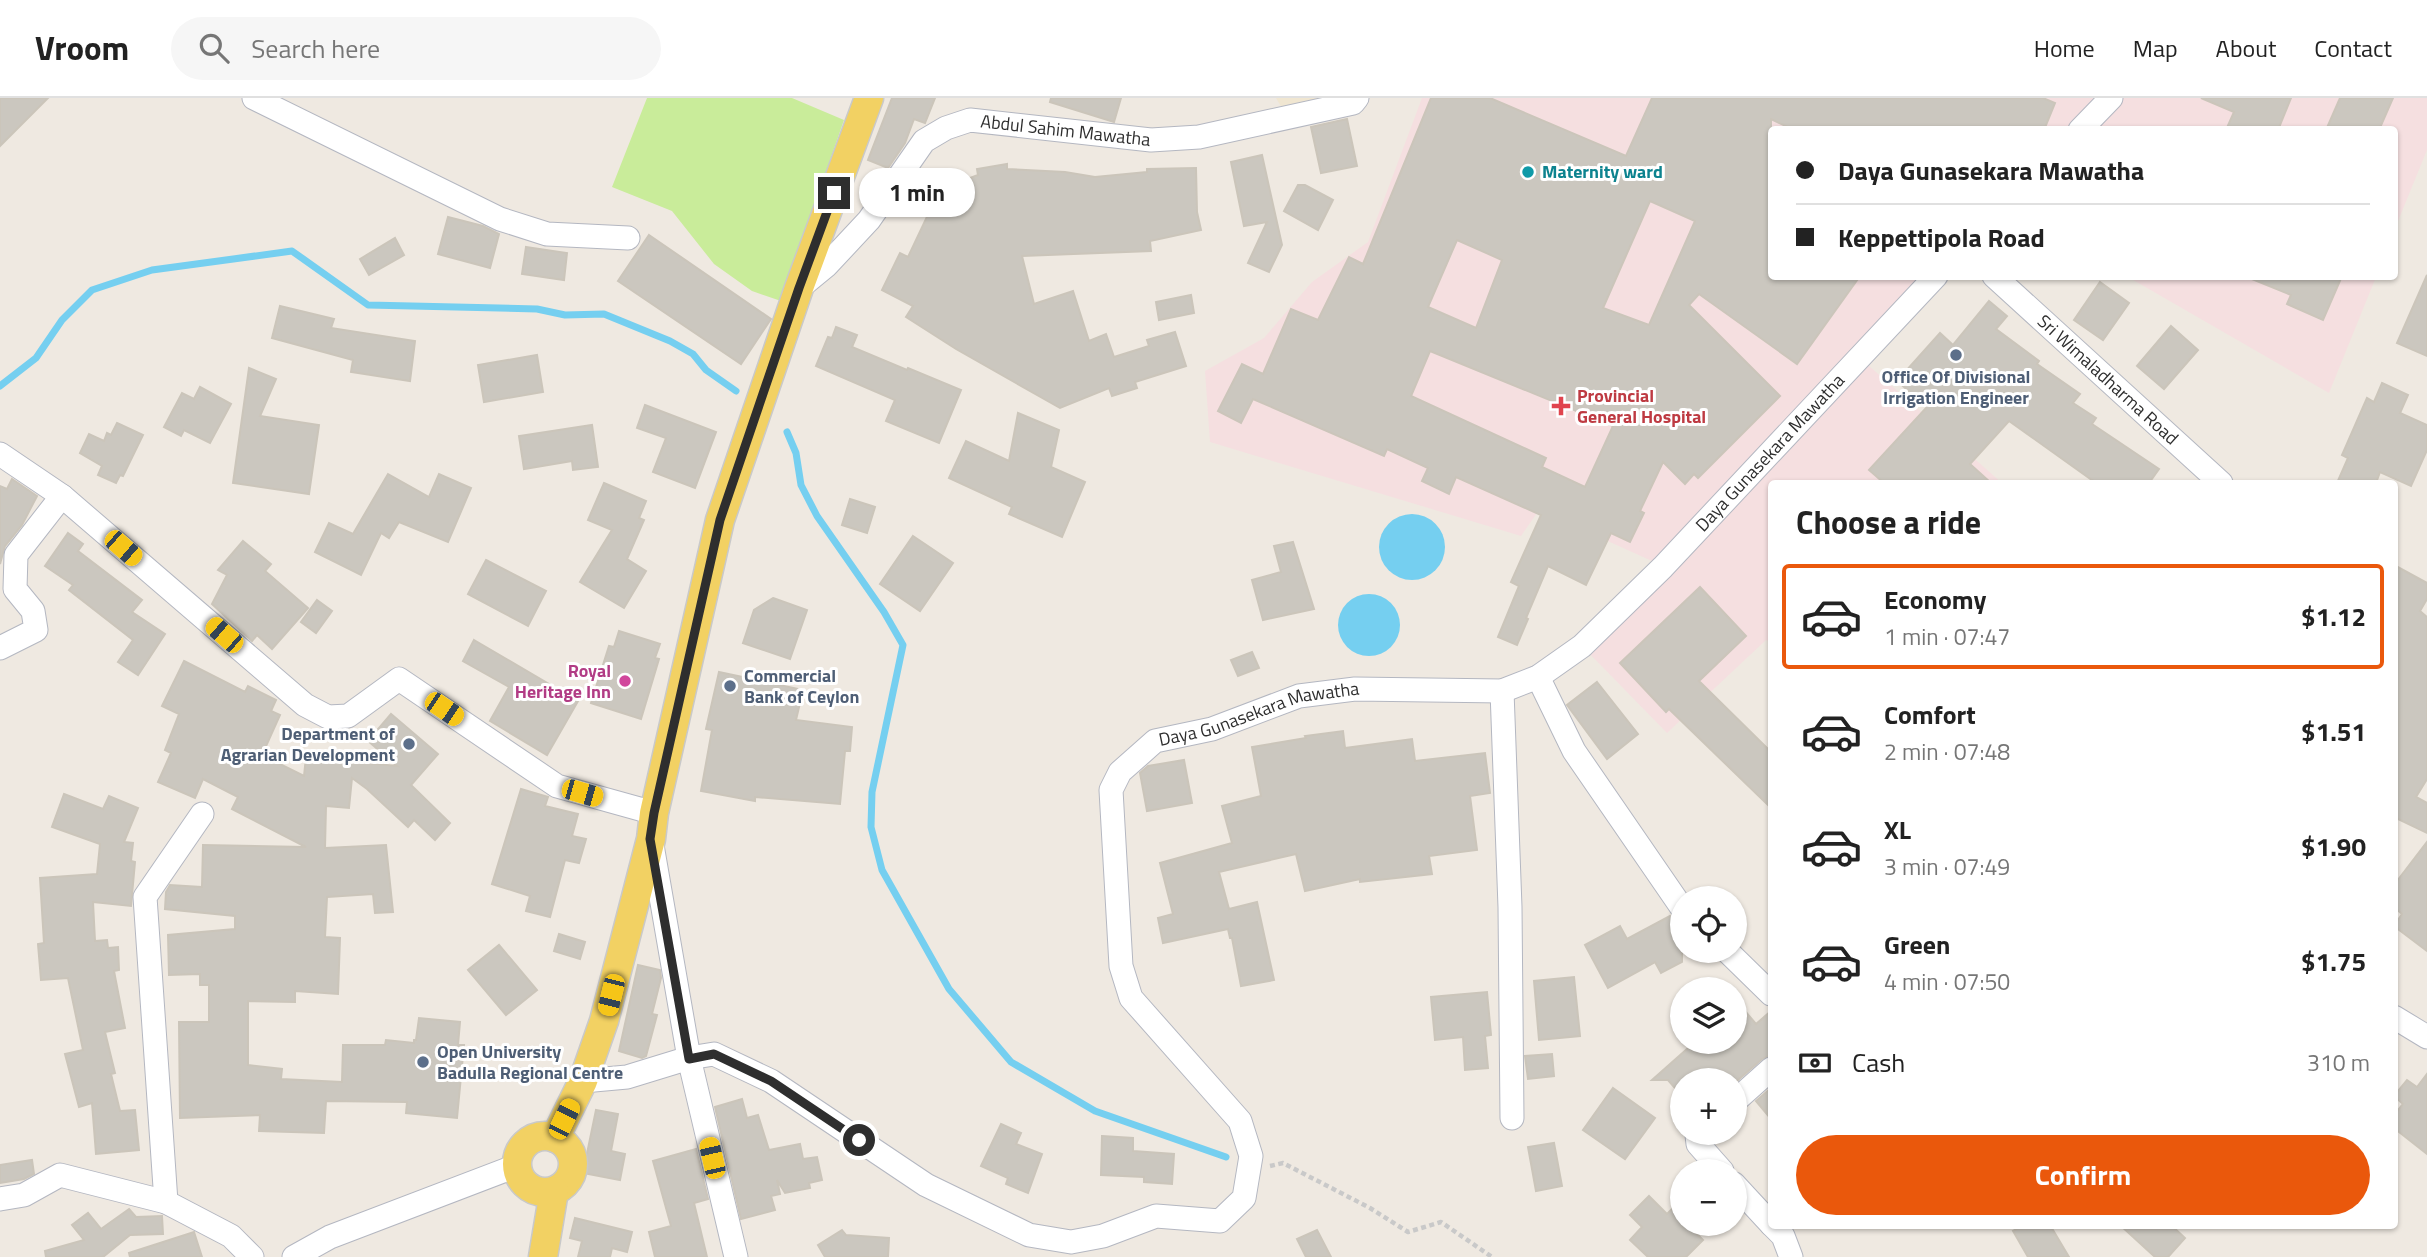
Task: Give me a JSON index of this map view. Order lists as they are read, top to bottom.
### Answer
{
  "streets": {
    "street": ["Abdul Sahim Mawatha", "Sri Wimaladharma Road", "Daya Gunasekara Mawatha"]
  },
  "places": {
    "other": [
      "Maternity ward",
      "Office Of Divisional Irrigation Engineer",
      "Royal Heritage Inn",
      "Commercial Bank of Ceylon",
      "Department of Agrarian Development",
      "Open University Badulla Regional Centre"
    ],
    "health": ["Provincial General Hospital"]
  },
  "page": {
    "header": "Vroom",
    "search": "Search here",
    "nav": [
      "Home",
      "Map",
      "About",
      "Contact"
    ],
    "banner": ["Daya Gunasekara Mawatha", "Keppettipola Road"],
    "bubble": "1 min",
    "heading": "Choose a ride",
    "list": [
      {
        "name": "Economy",
        "note": "1 min · 07:47",
        "value": "$1.12"
      },
      {
        "name": "Comfort",
        "note": "2 min · 07:48",
        "value": "$1.51"
      },
      {
        "name": "XL",
        "note": "3 min · 07:49",
        "value": "$1.90"
      },
      {
        "name": "Green",
        "note": "4 min · 07:50",
        "value": "$1.75"
      }
    ],
    "map_buttons": ["+", "−"],
    "pay": ["Cash", "310 m"],
    "buttons": "Confirm"
  }
}
